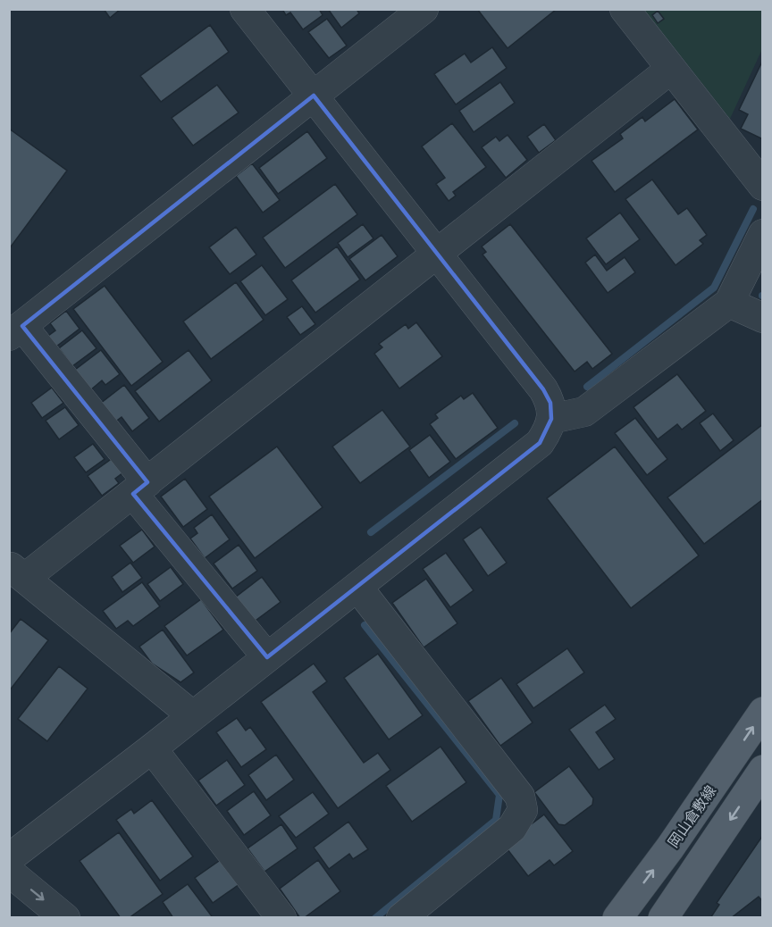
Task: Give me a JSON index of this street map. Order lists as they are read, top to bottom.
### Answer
{
  "streets": {
    "main road": ["岡山倉敷線"]
  }
}
